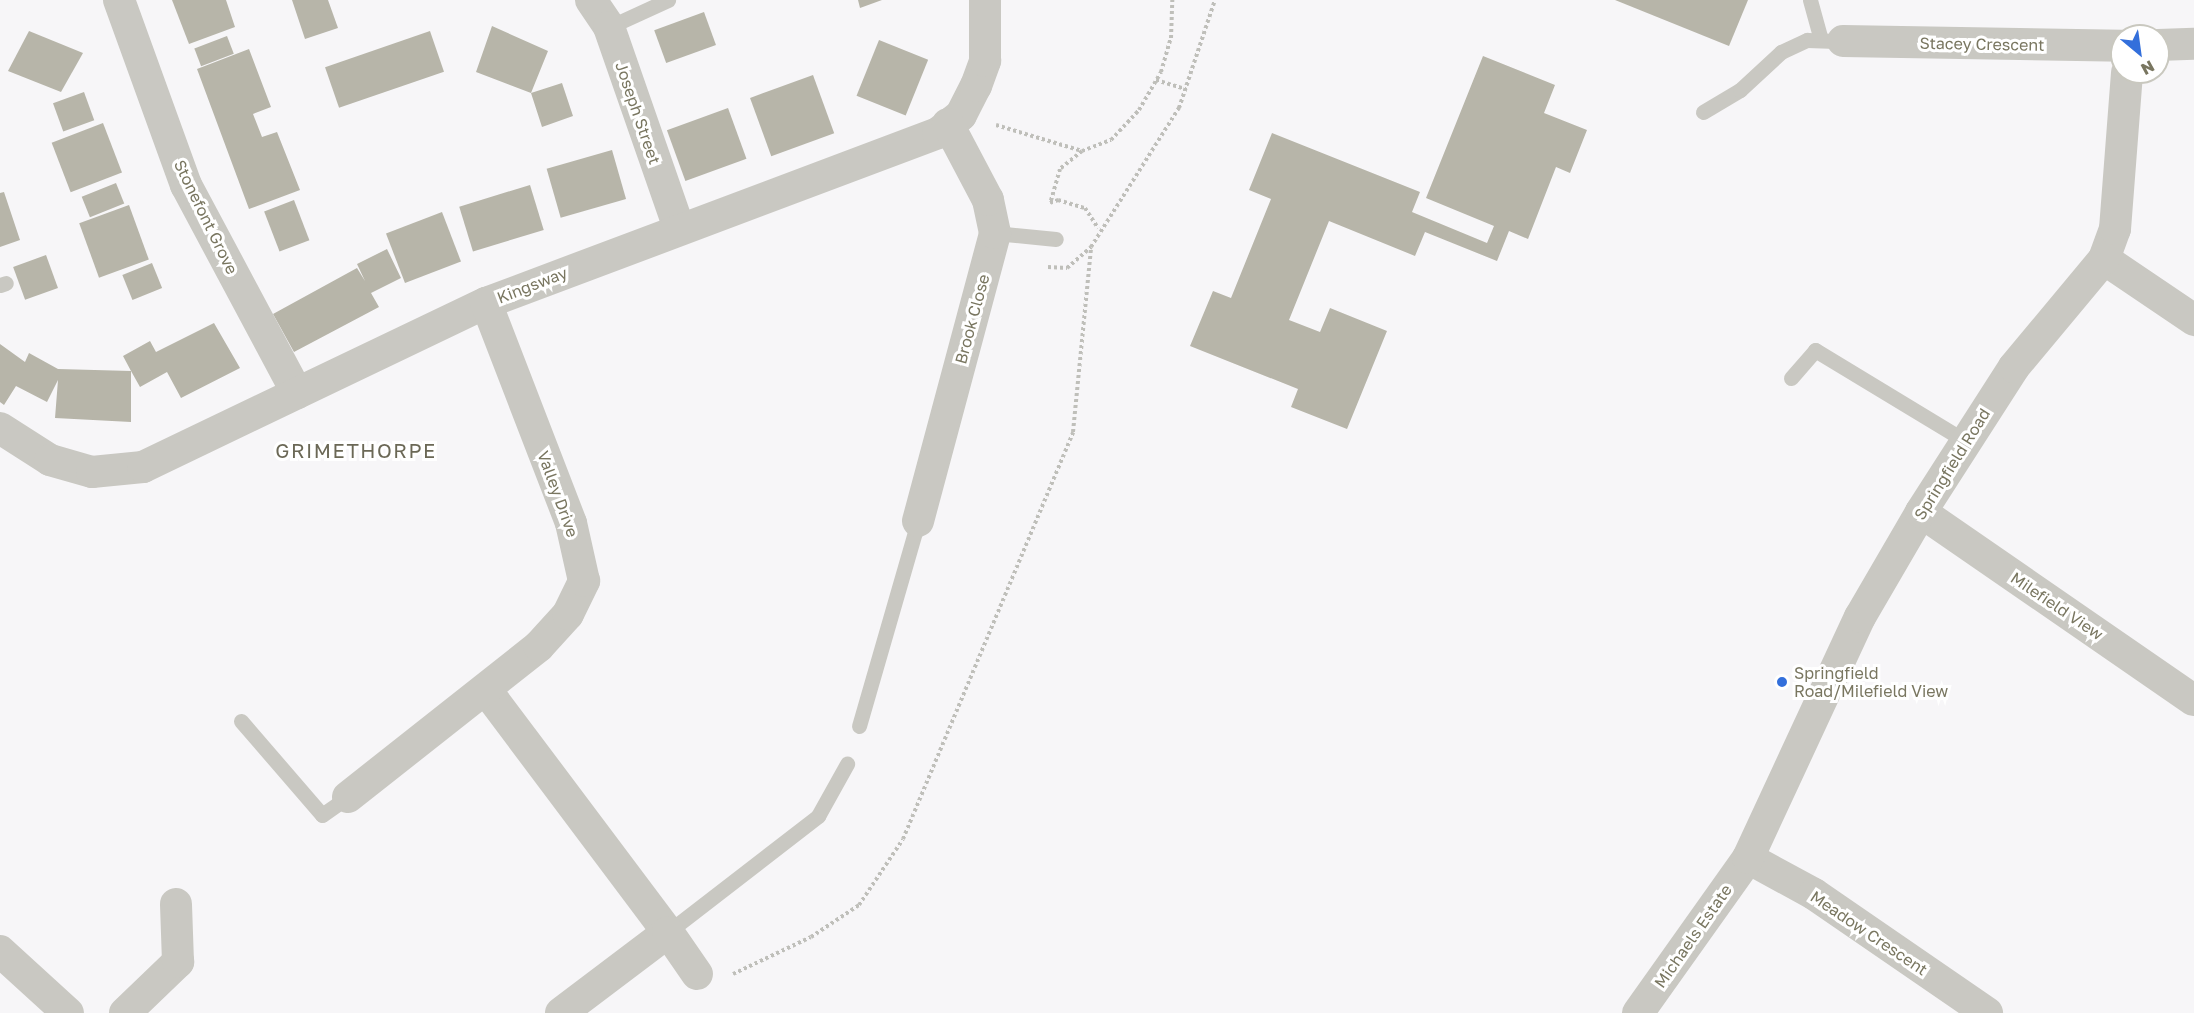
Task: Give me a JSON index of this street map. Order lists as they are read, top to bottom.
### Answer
{
  "streets": {
    "street": [
      "Stacey Crescent",
      "Joseph Street",
      "Stonefont Grove",
      "Kingsway",
      "Brook Close",
      "Springfield Road",
      "Valley Drive",
      "Milefield View",
      "Meadow Crescent",
      "Michaels Estate"
    ]
  },
  "crossings": [
    ["Joseph Street", "Kingsway"],
    ["Stonefont Grove", "Kingsway"],
    ["Kingsway", "Brook Close"],
    ["Kingsway", "Valley Drive"],
    ["Springfield Road", "Milefield View"],
    ["Springfield Road", "Meadow Crescent"],
    ["Springfield Road", "Michaels Estate"],
    ["Meadow Crescent", "Michaels Estate"]
  ],
  "districts": ["GRIMETHORPE"],
  "places": ["Springfield Road/Milefield View"],
  "north": "bottom right"
}
